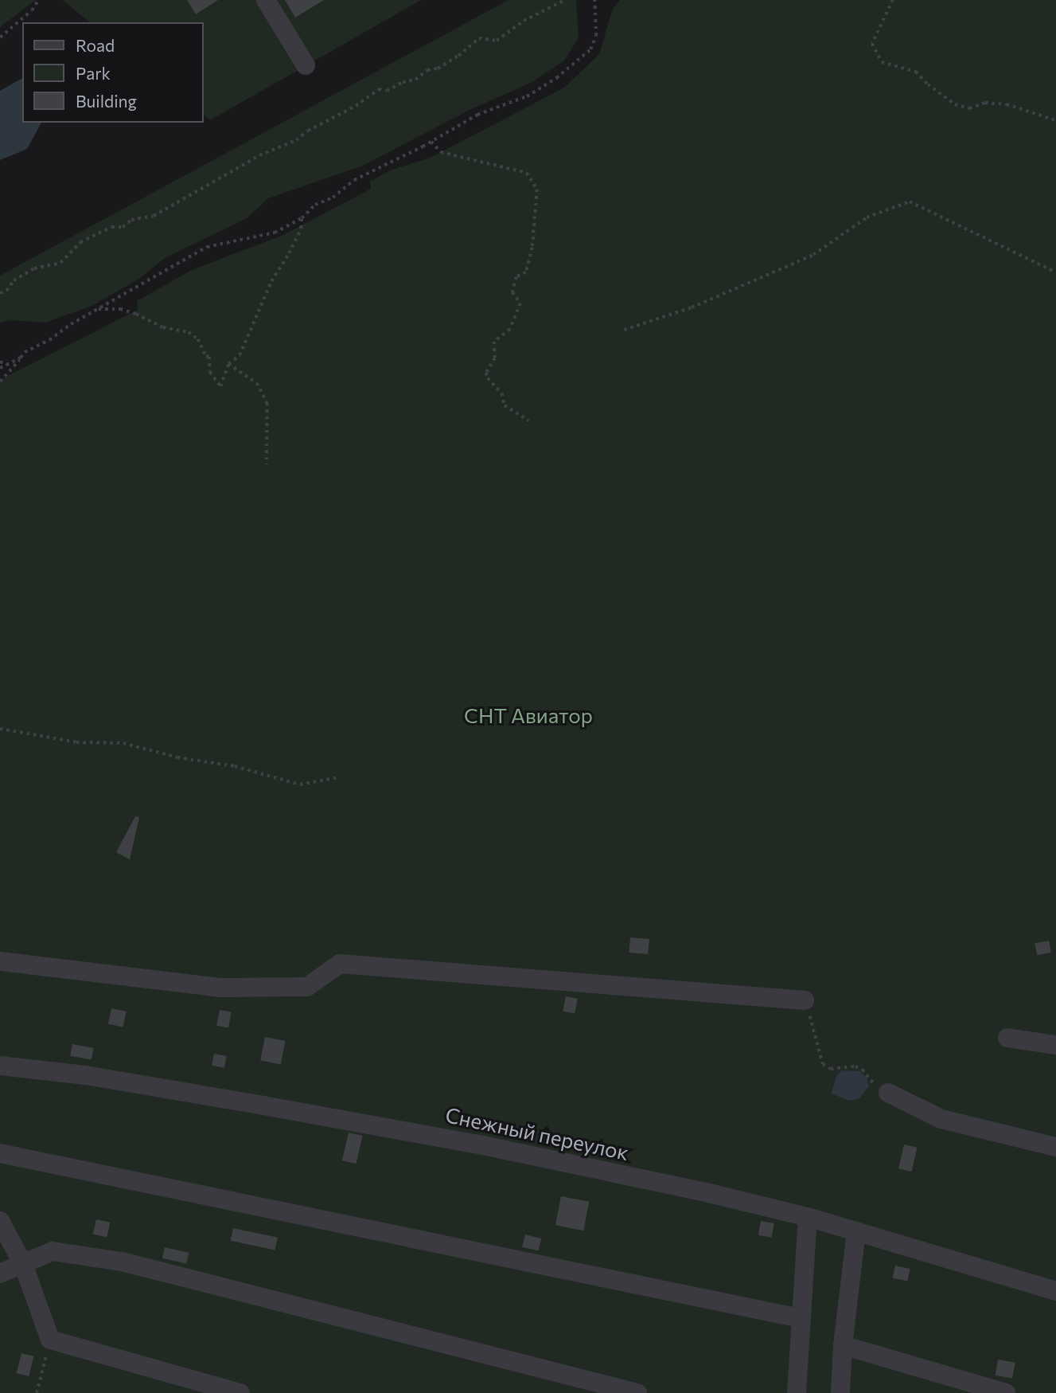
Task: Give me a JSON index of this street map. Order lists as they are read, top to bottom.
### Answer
{
  "streets": {
    "street": ["Снежный переулок"]
  },
  "parks": ["СНТ Авиатор"],
  "legend": ["Road", "Park", "Building"]
}
